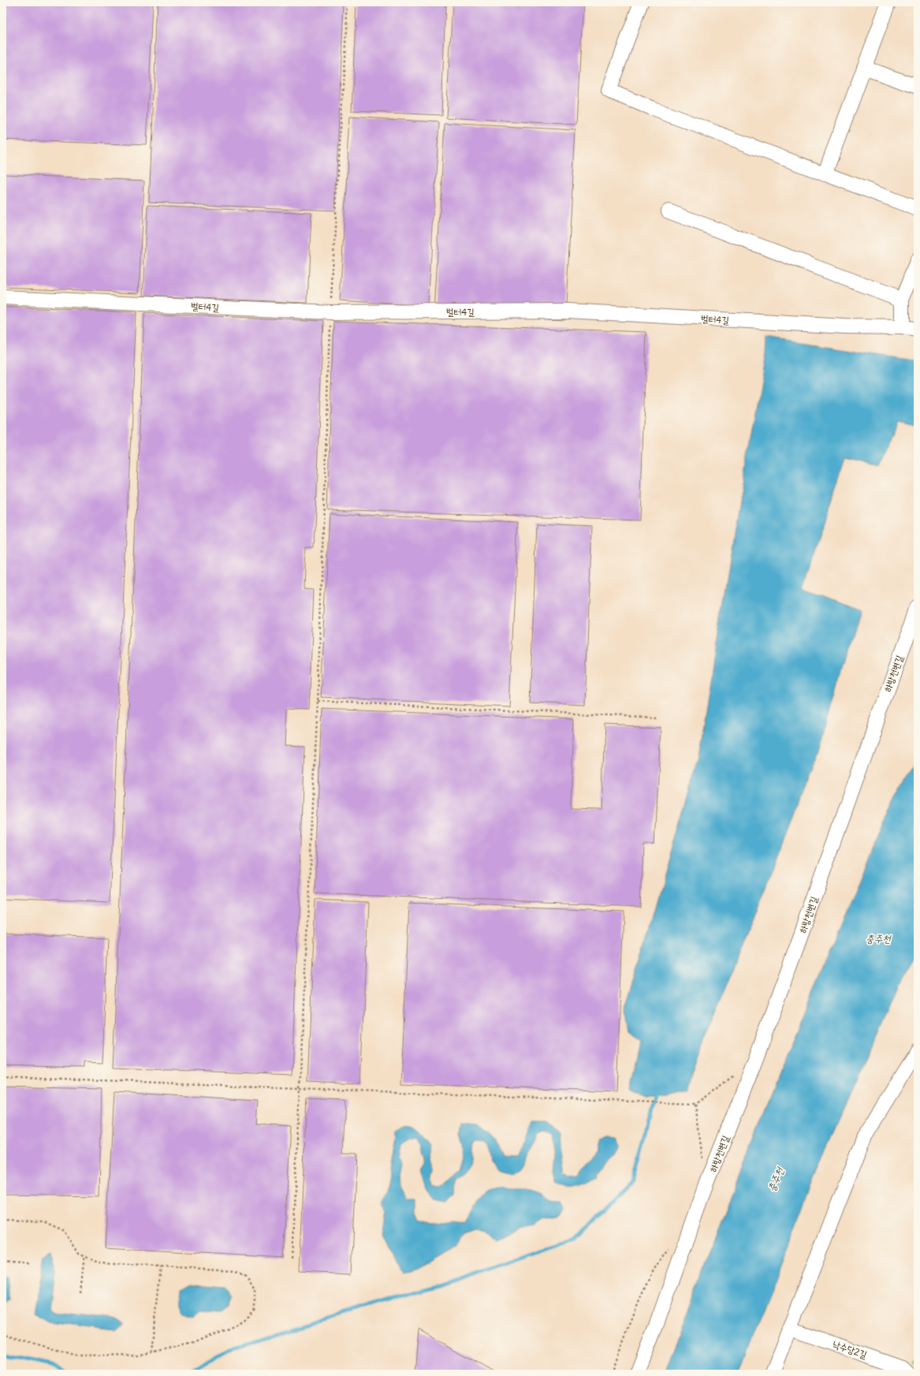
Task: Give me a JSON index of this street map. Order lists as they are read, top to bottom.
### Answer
{
  "streets": {
    "street": ["벌터4길", "하방천변길", "낙수당2길"]
  },
  "water": ["충주천"]
}
